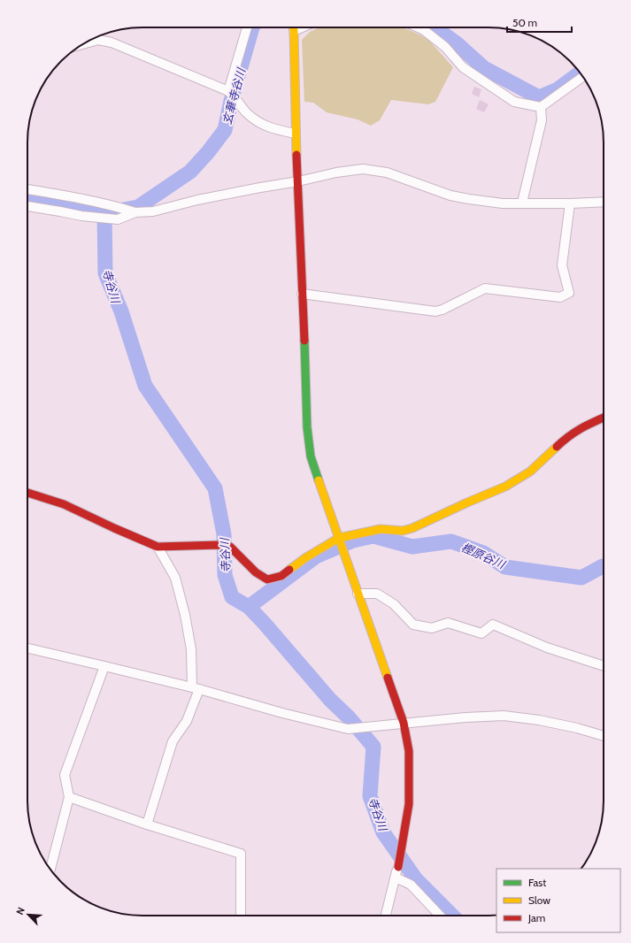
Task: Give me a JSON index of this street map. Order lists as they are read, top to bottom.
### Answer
{
  "water": ["玄華寺谷川", "寺谷川", "樫原谷川"],
  "legend": ["Fast", "Slow", "Jam"],
  "scale_bar": "50 m",
  "north": "top left"
}
